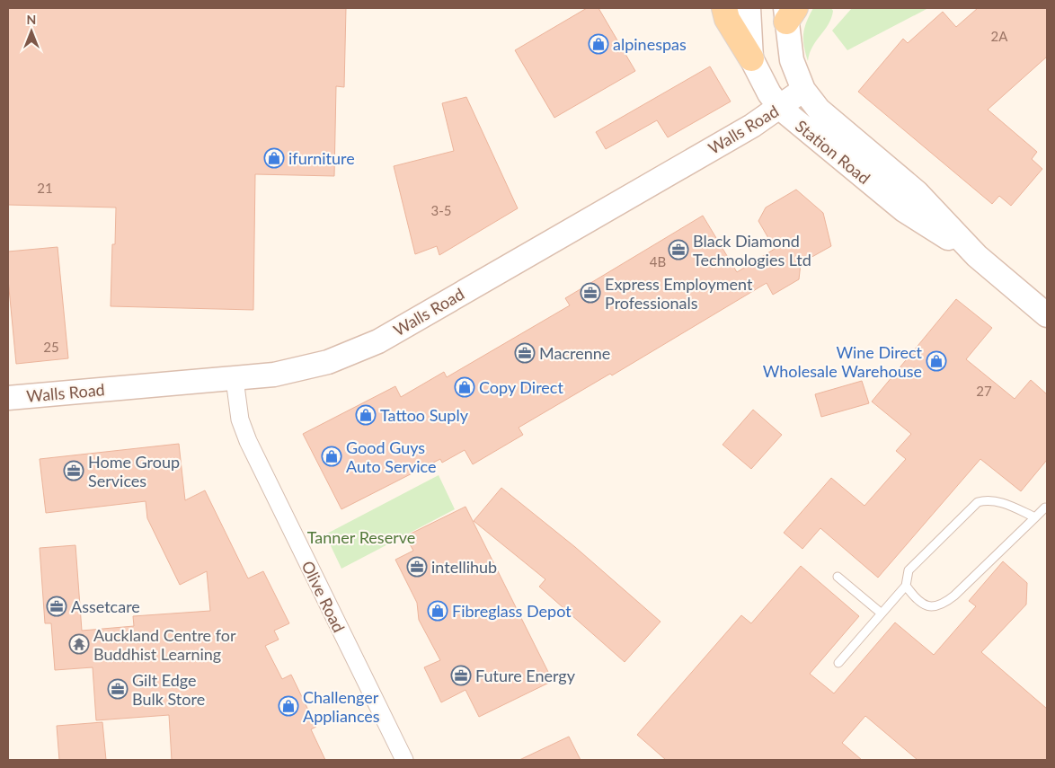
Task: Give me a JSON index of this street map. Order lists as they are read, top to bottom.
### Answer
{
  "streets": {
    "main road": ["Walls Road", "Station Road"],
    "street": ["Olive Road"]
  },
  "crossings": [
    ["Walls Road", "Station Road"],
    ["Walls Road", "Olive Road"]
  ],
  "parks": ["Tanner Reserve"],
  "places": {
    "shop": [
      "alpinespas",
      "ifurniture",
      "Wine Direct Wholesale Warehouse",
      "Copy Direct",
      "Tattoo Suply",
      "Good Guys Auto Service",
      "Fibreglass Depot",
      "Challenger Appliances"
    ],
    "office": [
      "Black Diamond Technologies Ltd",
      "Express Employment Professionals",
      "Macrenne",
      "Home Group Services",
      "intellihub",
      "Assetcare",
      "Future Energy",
      "Gilt Edge Bulk Store"
    ],
    "temple": ["Auckland Centre for Buddhist Learning"]
  },
  "house_numbers": [
    "2A",
    "21",
    "3-5",
    "4B",
    "25",
    "27"
  ],
  "north": "top"
}
